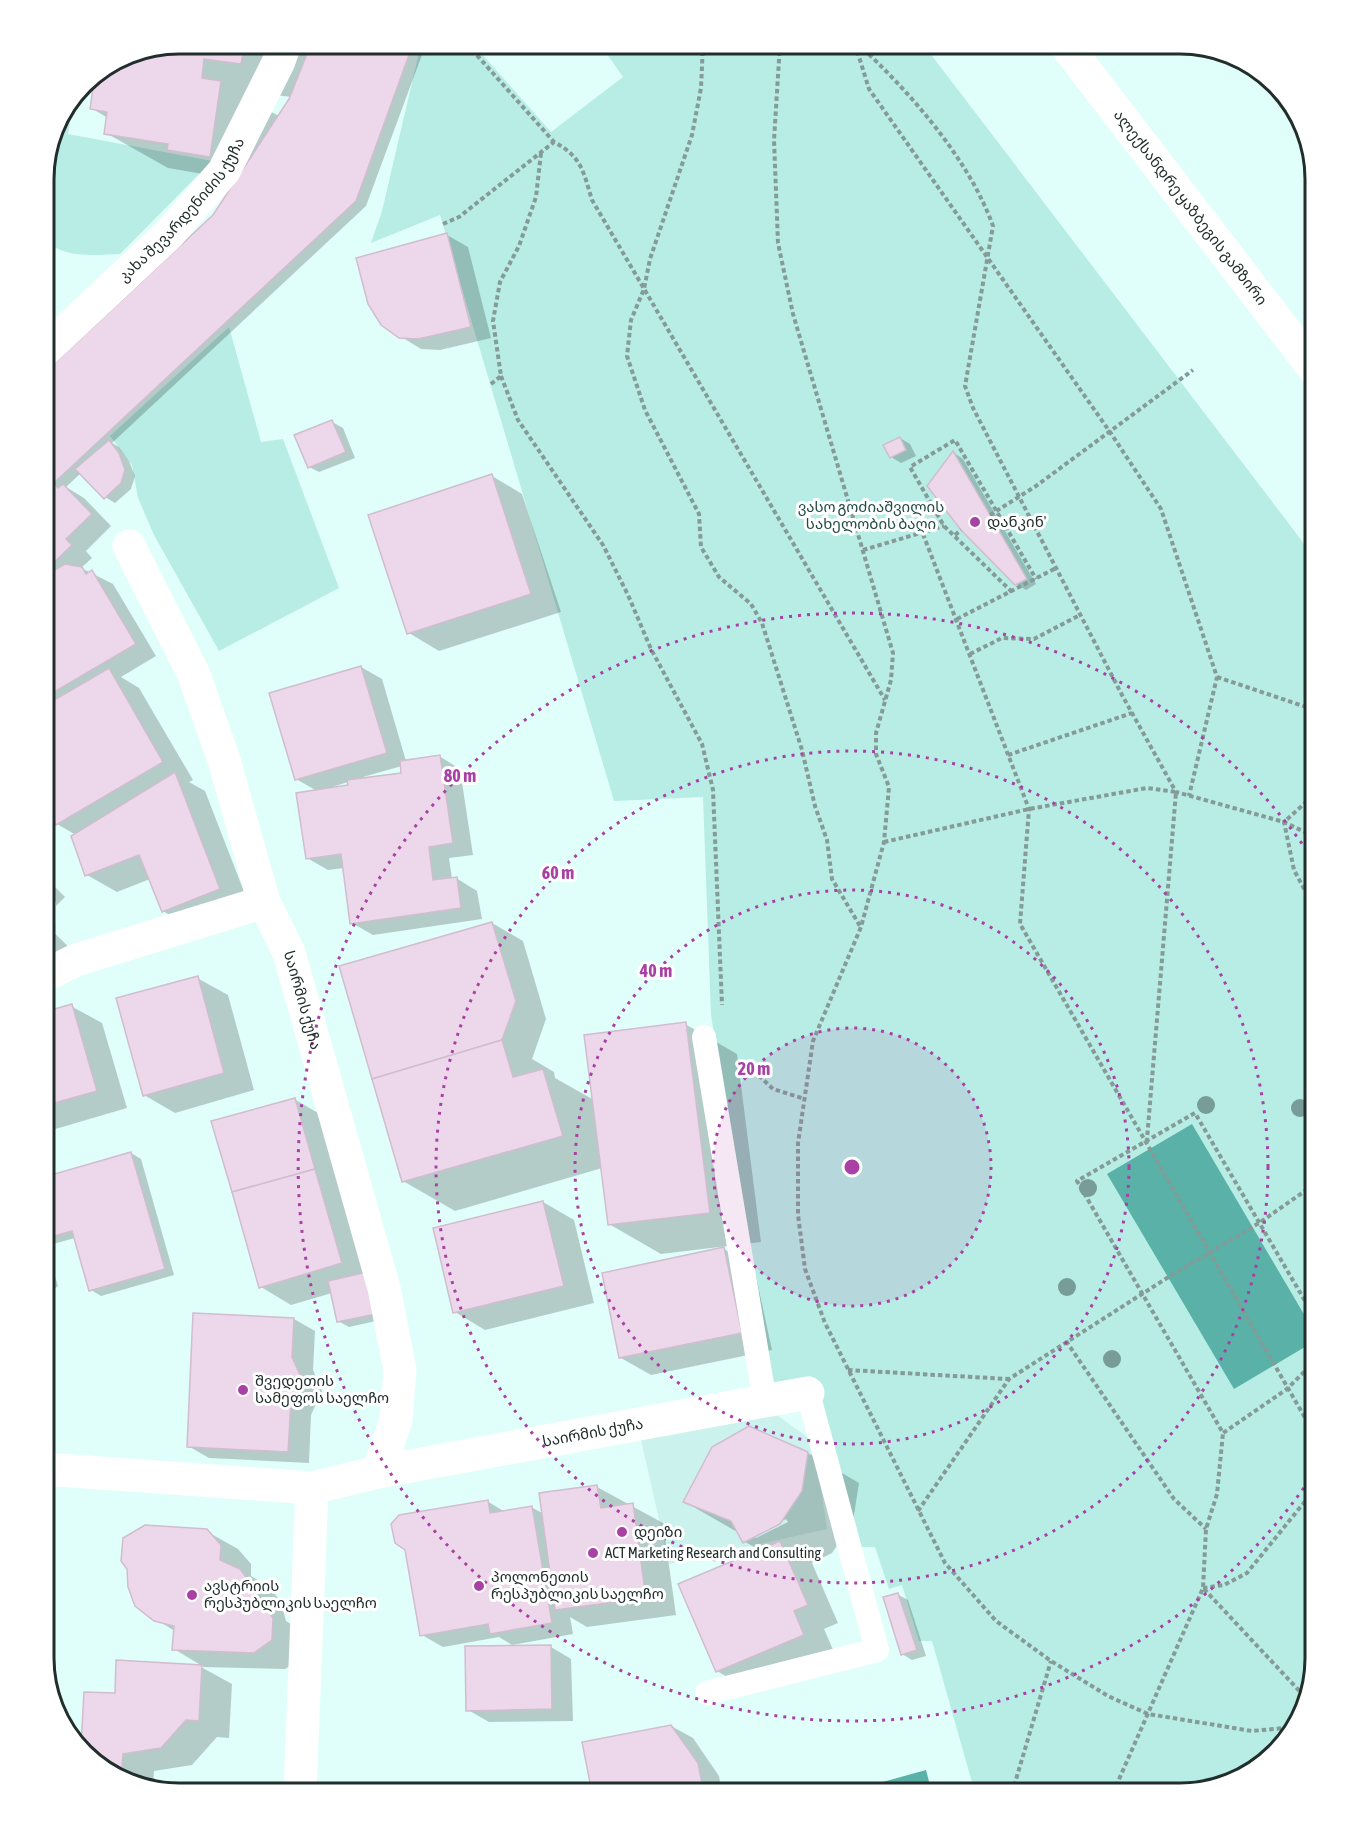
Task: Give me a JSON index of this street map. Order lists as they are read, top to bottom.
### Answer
{
  "streets": {
    "street": ["ალექსანდრე ყაზბეგის გამზირი", "კახა შევარდენიძის ქუჩა", "საირმის ქუჩა"]
  },
  "parks": ["ვასო გოძიაშვილის სახელობის ბაღი"],
  "places": [
    "დანკინ'",
    "შვედეთის სამეფოს საელჩო",
    "დეიზი",
    "ACT Marketing Research and Consulting",
    "პოლონეთის რესპუბლიკის საელჩო",
    "ავსტრიის რესპუბლიკის საელჩო"
  ],
  "rings": [
    "80 m",
    "60 m",
    "40 m",
    "20 m"
  ]
}
